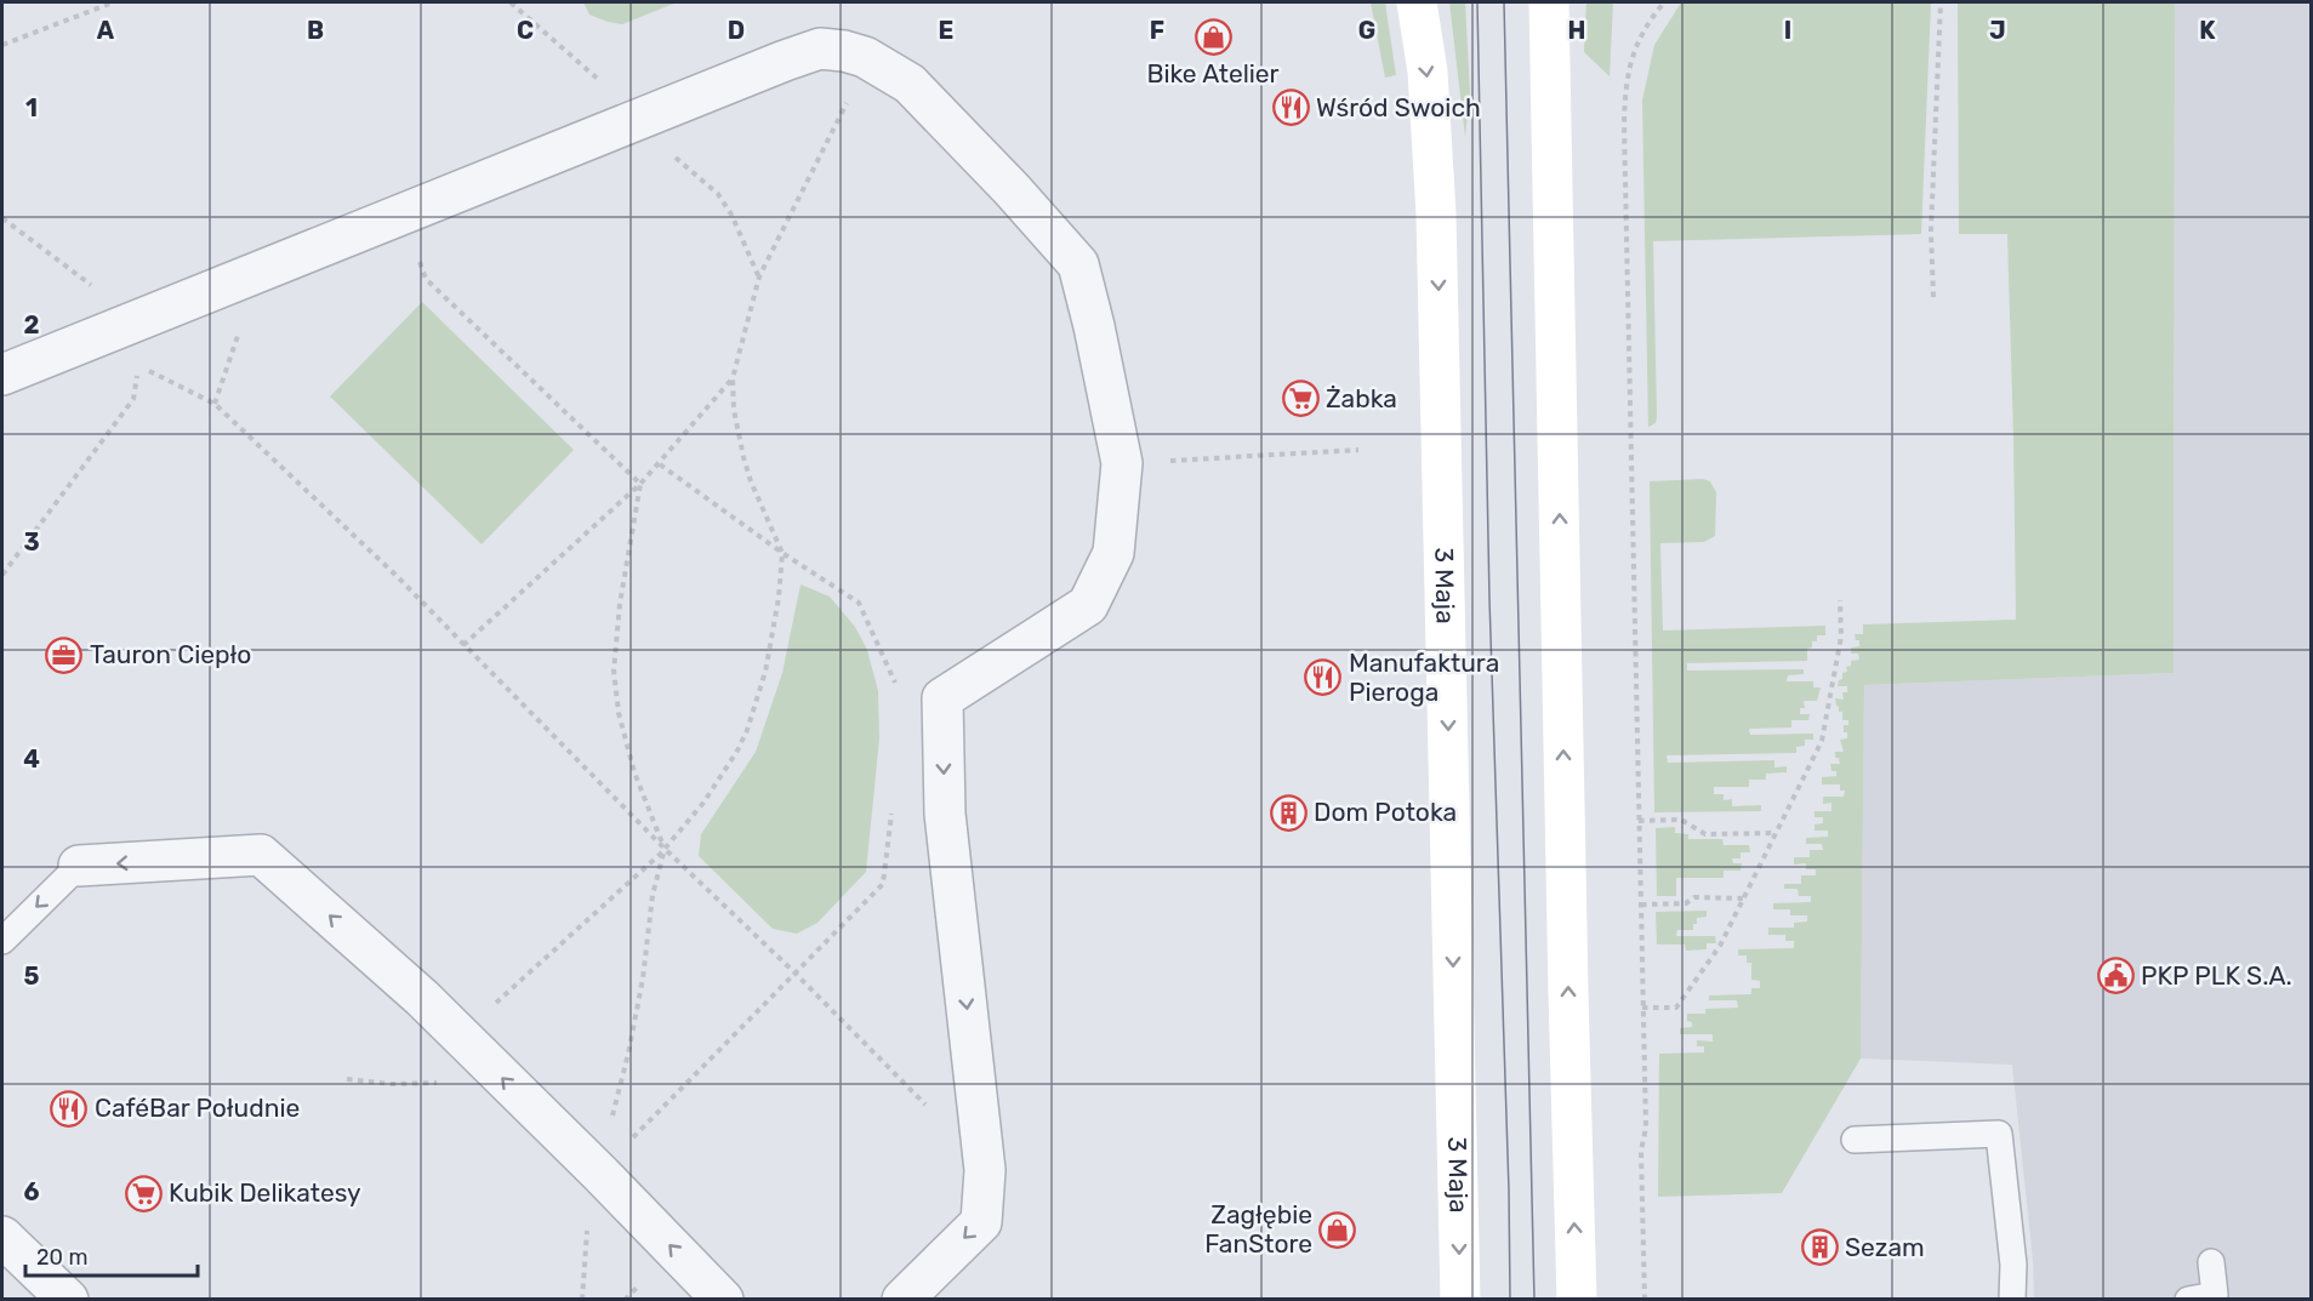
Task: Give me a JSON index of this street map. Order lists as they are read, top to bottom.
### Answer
{
  "streets": {
    "main road": ["3 Maja"]
  },
  "places": {
    "shop": ["Bike Atelier", "Zagłębie FanStore"],
    "restaurant": ["Wśród Swoich", "Manufaktura Pieroga", "CaféBar Południe"],
    "supermarket": ["Żabka", "Kubik Delikatesy"],
    "office": ["Tauron Ciepło"],
    "building": ["Dom Potoka", "Sezam"],
    "public building": ["PKP PLK S.A."]
  },
  "scale_bar": "20 m",
  "grid": {
    "columns": [
      "A",
      "B",
      "C",
      "D",
      "E",
      "F",
      "G",
      "H",
      "I",
      "J",
      "K"
    ],
    "rows": [
      "1",
      "2",
      "3",
      "4",
      "5",
      "6"
    ]
  }
}
